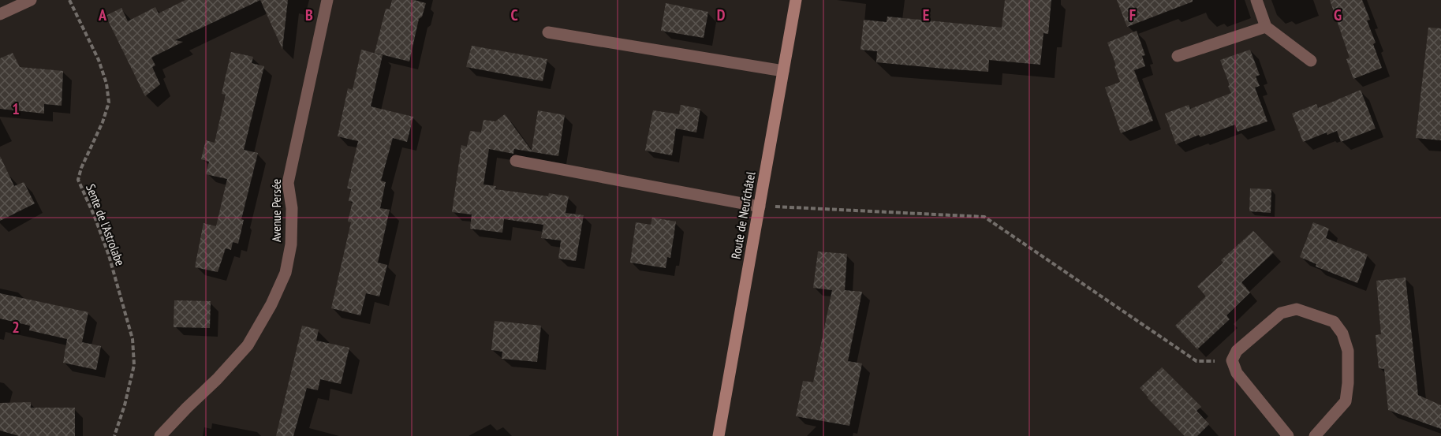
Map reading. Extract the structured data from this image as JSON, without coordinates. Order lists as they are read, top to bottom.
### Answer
{
  "streets": {
    "main road": ["Route de Neufchâtel"],
    "street": ["Avenue Persée"],
    "path": ["Sente de l'Astrolabe"]
  },
  "grid": {
    "columns": [
      "A",
      "B",
      "C",
      "D",
      "E",
      "F",
      "G"
    ],
    "rows": ["1", "2"]
  }
}
